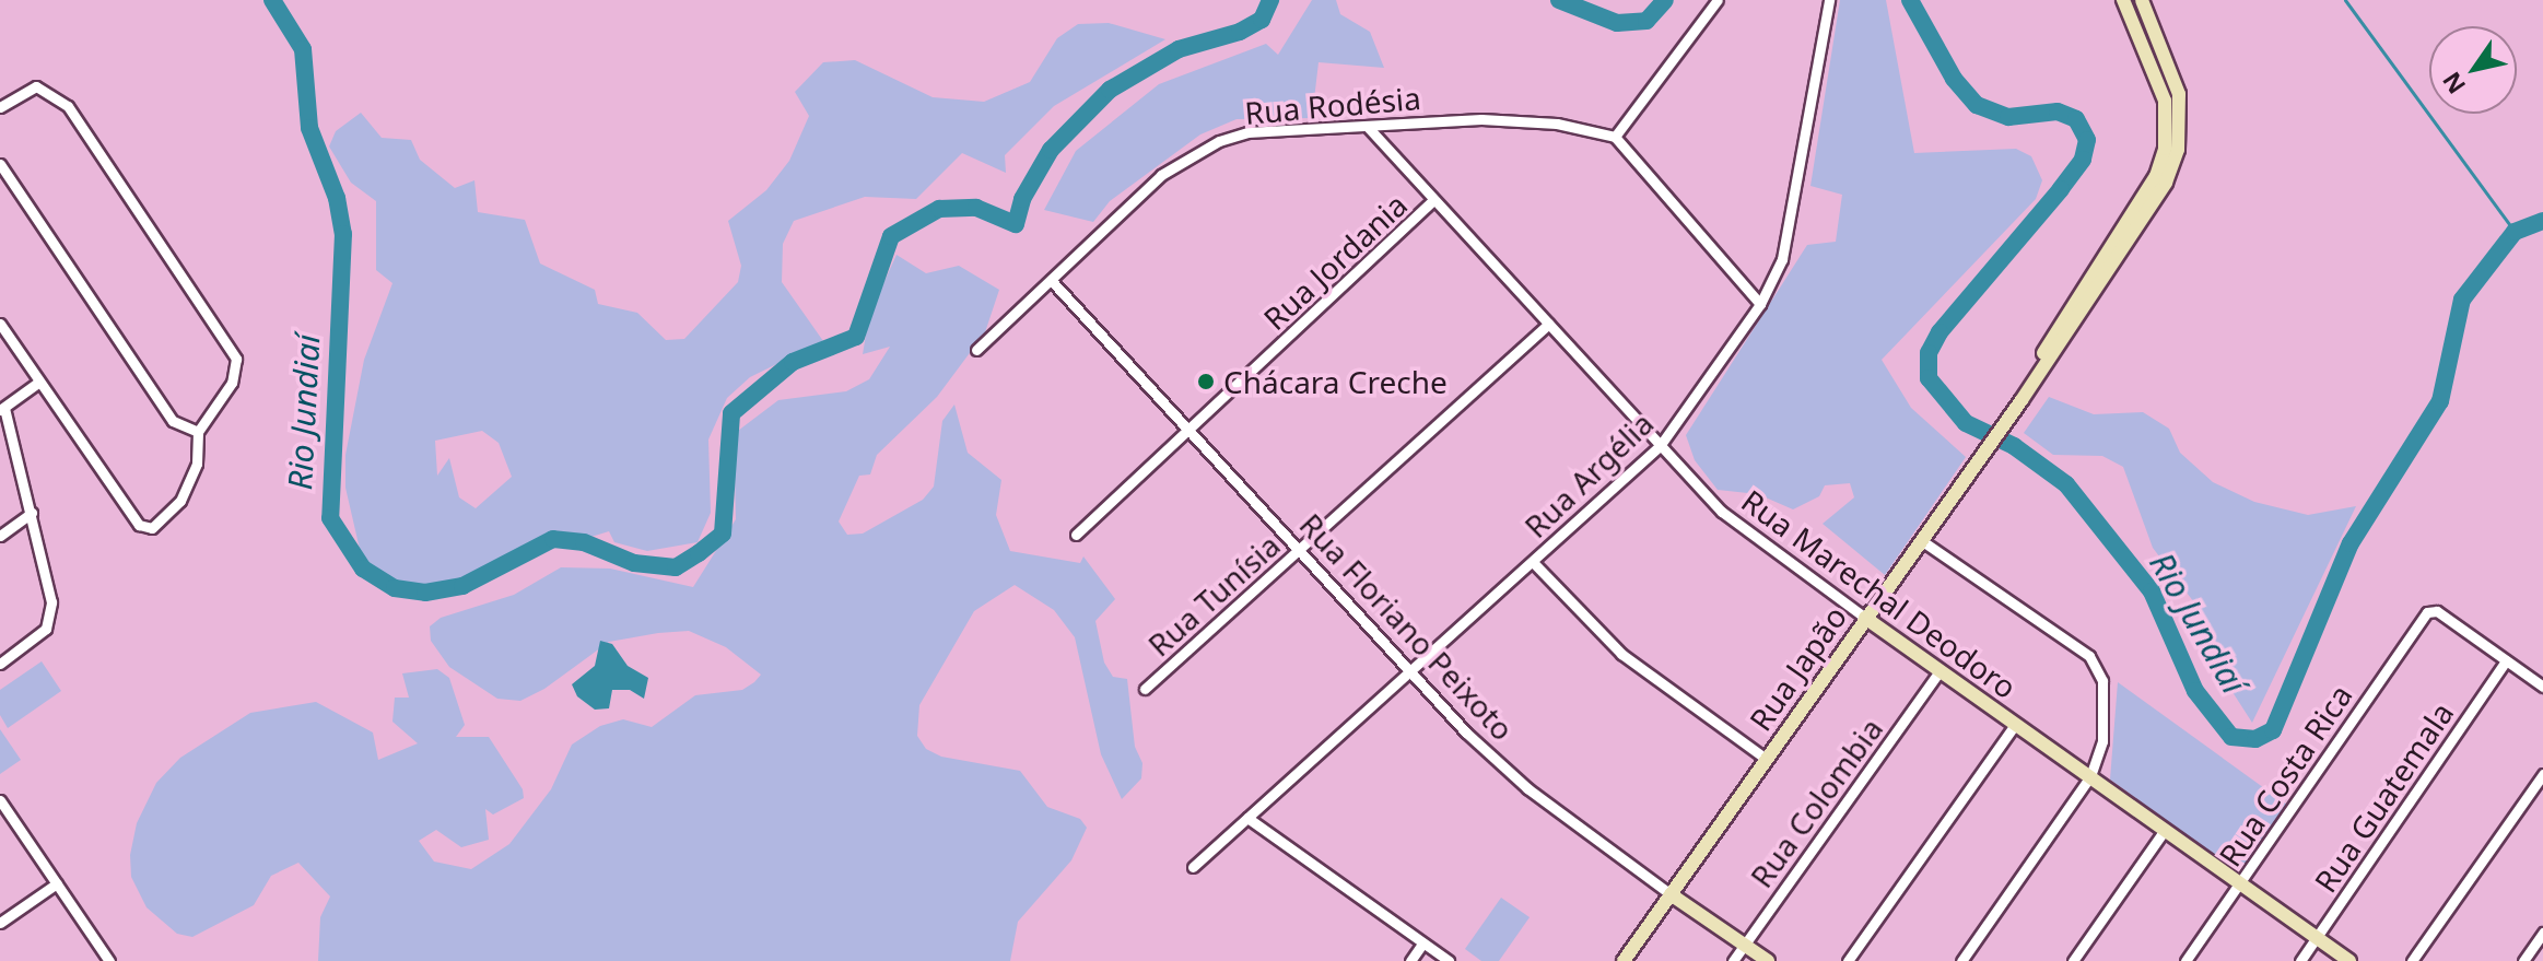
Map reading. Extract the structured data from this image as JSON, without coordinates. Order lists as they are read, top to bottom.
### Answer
{
  "streets": {
    "street": [
      "Rua Rodésia",
      "Rua Jordania",
      "Rua Argélia",
      "Rua Marechal Deodoro",
      "Rua Tunísia",
      "Rua Floriano Peixoto",
      "Rua Japão",
      "Rua Costa Rica",
      "Rua Guatemala",
      "Rua Colombia"
    ]
  },
  "crossings": [
    ["Rua Rodésia", "Rua Marechal Deodoro"],
    ["Rua Rodésia", "Rua Floriano Peixoto"],
    ["Rua Jordania", "Rua Marechal Deodoro"],
    ["Rua Jordania", "Rua Floriano Peixoto"],
    ["Rua Argélia", "Rua Marechal Deodoro"],
    ["Rua Argélia", "Rua Floriano Peixoto"],
    ["Rua Marechal Deodoro", "Rua Tunísia"],
    ["Rua Marechal Deodoro", "Rua Japão"],
    ["Rua Marechal Deodoro", "Rua Costa Rica"],
    ["Rua Marechal Deodoro", "Rua Guatemala"],
    ["Rua Marechal Deodoro", "Rua Colombia"],
    ["Rua Tunísia", "Rua Floriano Peixoto"],
    ["Rua Floriano Peixoto", "Rua Japão"],
    ["Rua Floriano Peixoto", "Rua Colombia"],
    ["Rua Costa Rica", "Rua Guatemala"]
  ],
  "water": ["Rio Jundiaí"],
  "places": ["Chácara Creche"],
  "north": "bottom left"
}
